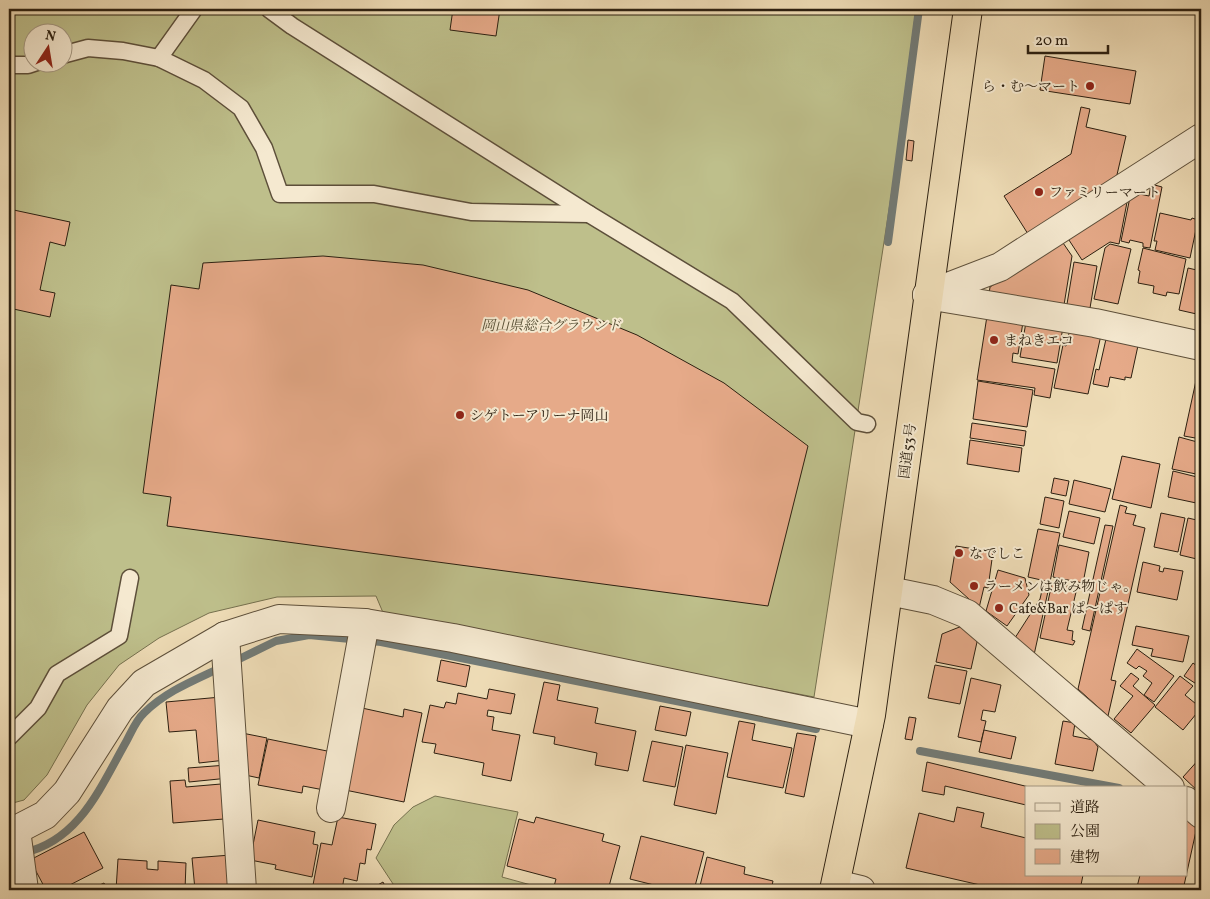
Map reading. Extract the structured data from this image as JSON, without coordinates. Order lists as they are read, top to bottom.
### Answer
{
  "streets": {
    "highway": ["国道53号"]
  },
  "parks": ["岡山県総合グラウンド"],
  "places": [
    "ら・む〜マート",
    "ファミリーマート",
    "まねきエコ",
    "シゲトーアリーナ岡山",
    "なでしこ",
    "ラーメンは飲み物じゃ｡",
    "Cafe&Bar ぱ〜ぱす"
  ],
  "legend": ["道路", "公園", "建物"],
  "scale_bar": "20 m",
  "north": "top"
}
